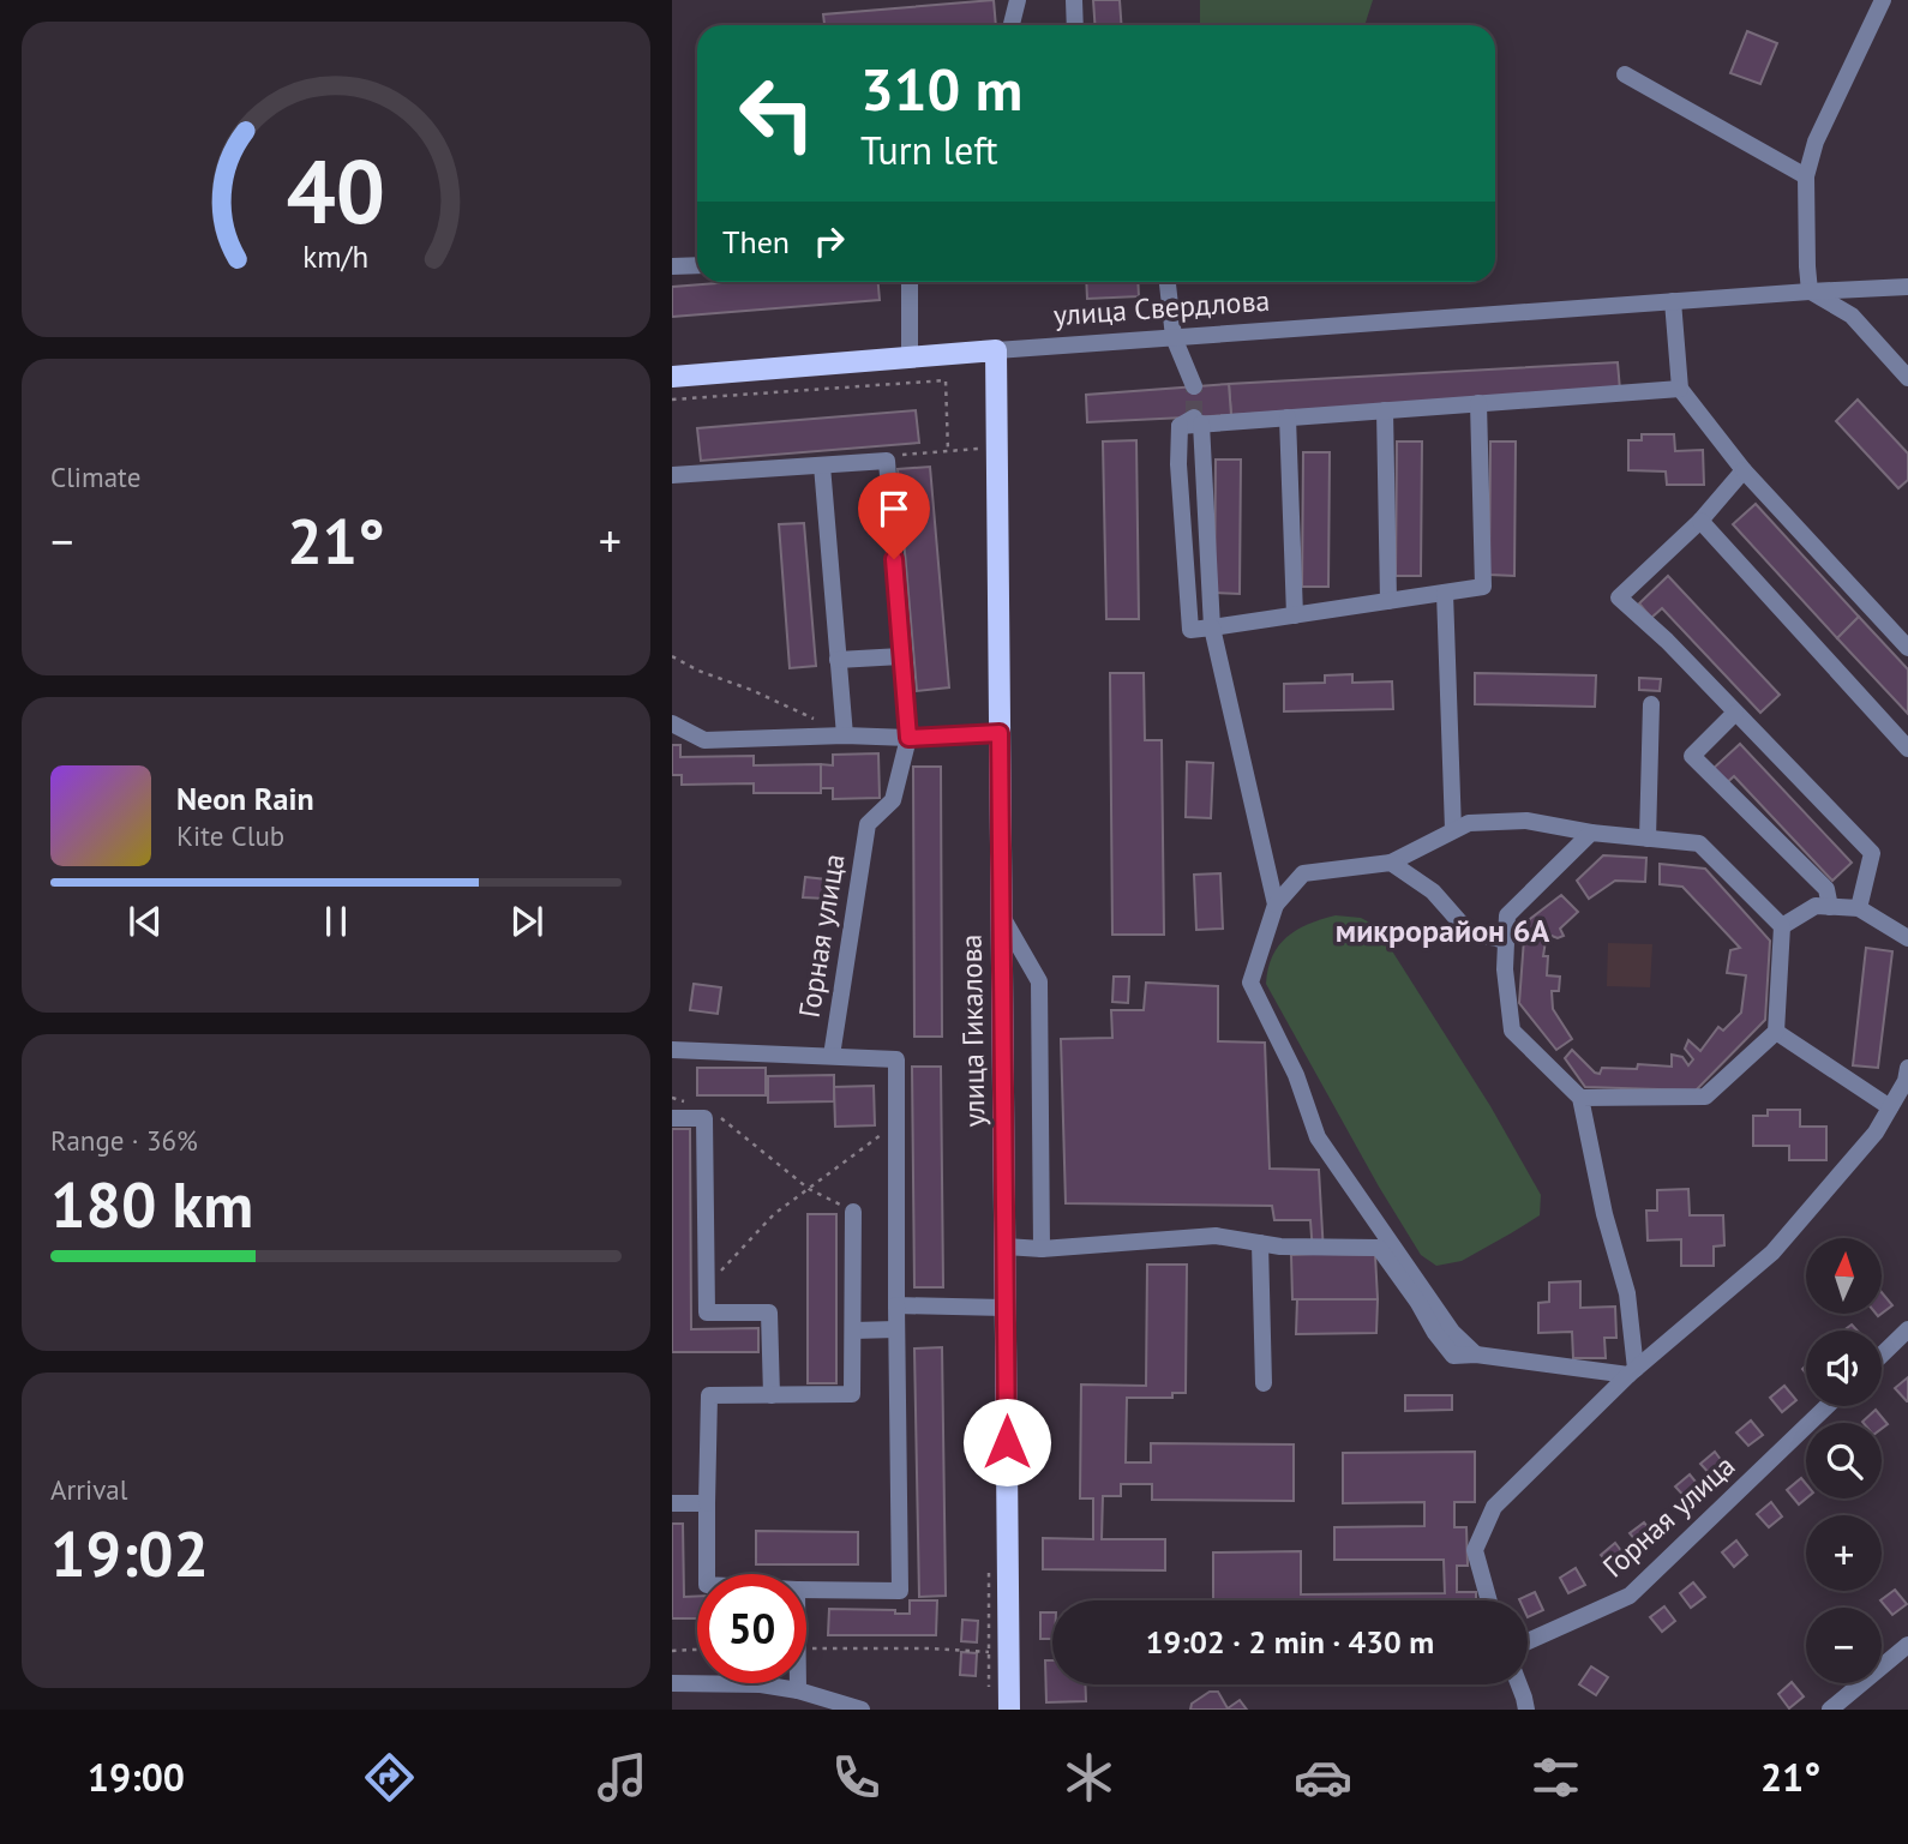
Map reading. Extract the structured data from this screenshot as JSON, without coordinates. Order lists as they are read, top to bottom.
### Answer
{
  "streets": {
    "main road": ["улица Свердлова", "улица Гикалова"],
    "street": ["Горная улица"]
  },
  "crossings": [
    ["улица Свердлова", "улица Гикалова"]
  ],
  "districts": ["микрорайон 6А"],
  "north": "top",
  "page": {
    "turn": ["310 m", "Turn left"],
    "then": "Then",
    "tile": [
      "Climate",
      ["Range · 36%", "180 km"],
      ["Arrival", "19:02"]
    ],
    "heat": ["−", "21°", "+"],
    "song": ["Neon Rain", "Kite Club"],
    "map_buttons": ["+", "−"],
    "limit": "50",
    "trip": "19:02 · 2 min · 430 m",
    "tabs": ["19:00", "21°"],
    "gauge": ["40", "km/h"]
  }
}
